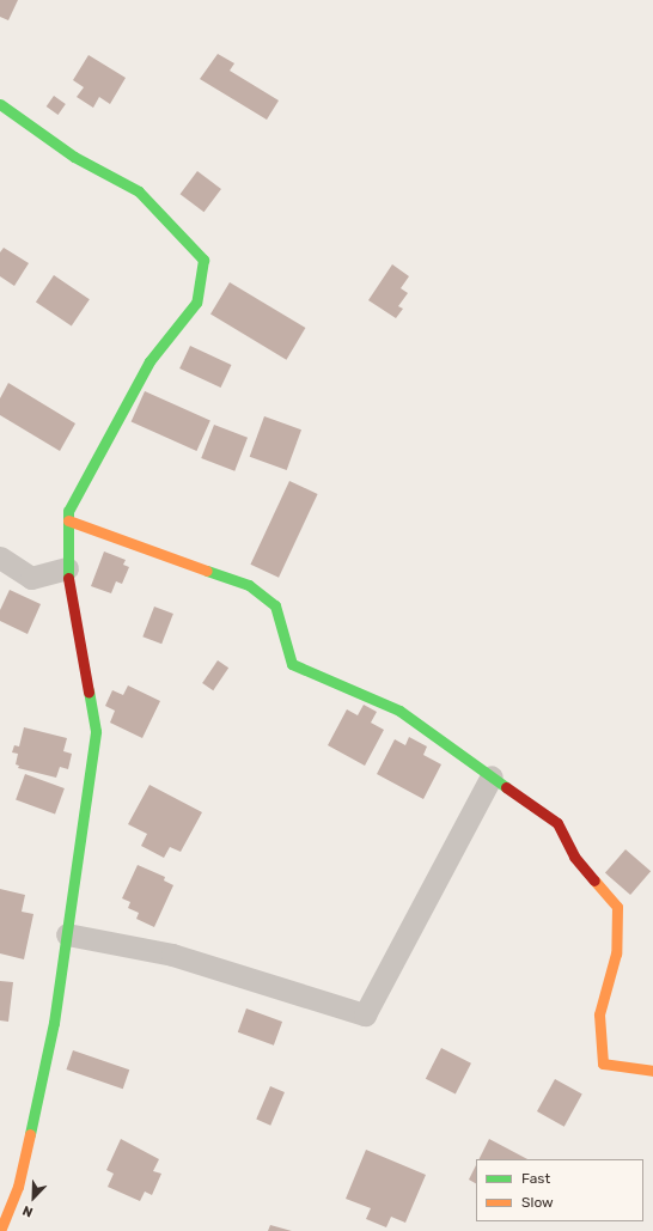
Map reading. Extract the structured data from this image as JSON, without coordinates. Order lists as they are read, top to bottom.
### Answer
{
  "legend": ["Fast", "Slow"],
  "north": "bottom left"
}
